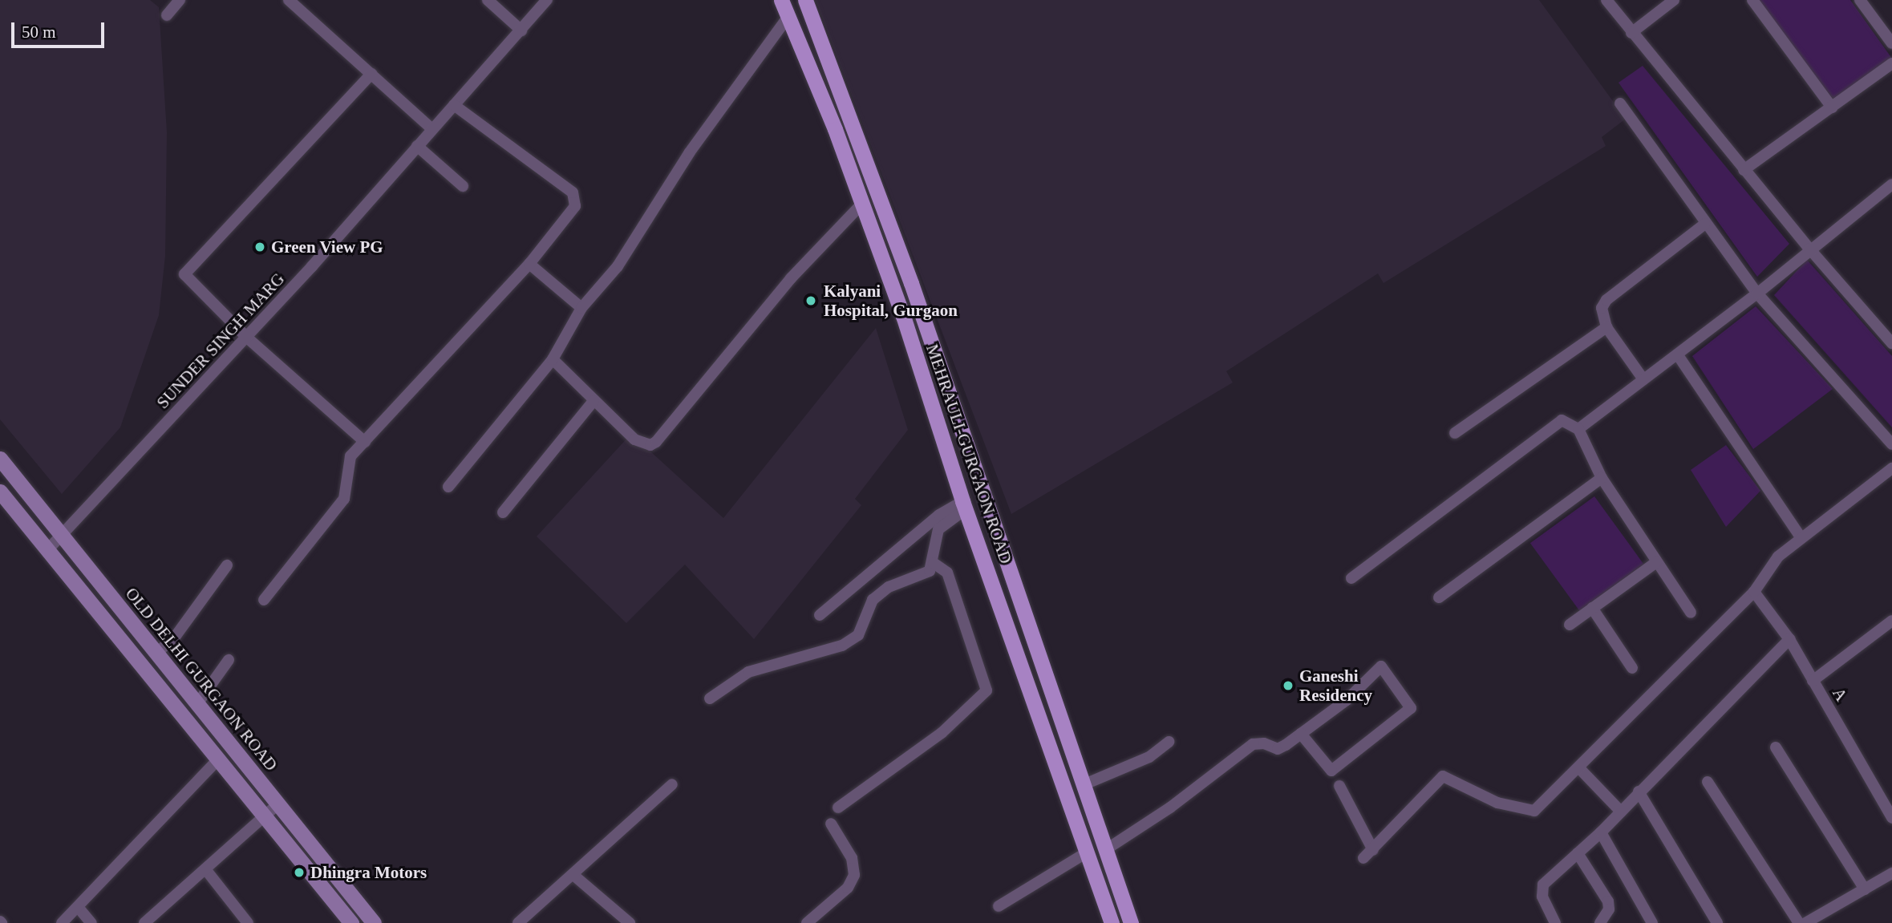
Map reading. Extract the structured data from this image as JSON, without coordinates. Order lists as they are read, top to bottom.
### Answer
{
  "streets": {
    "main road": ["MEHRAULI-GURGAON ROAD", "OLD DELHI GURGAON ROAD"],
    "street": ["SUNDER SINGH MARG", "A"]
  },
  "crossings": [
    ["SUNDER SINGH MARG", "OLD DELHI GURGAON ROAD"]
  ],
  "places": [
    "Green View PG",
    "Kalyani Hospital, Gurgaon",
    "Ganeshi Residency",
    "Dhingra Motors"
  ],
  "scale_bar": "50 m"
}
